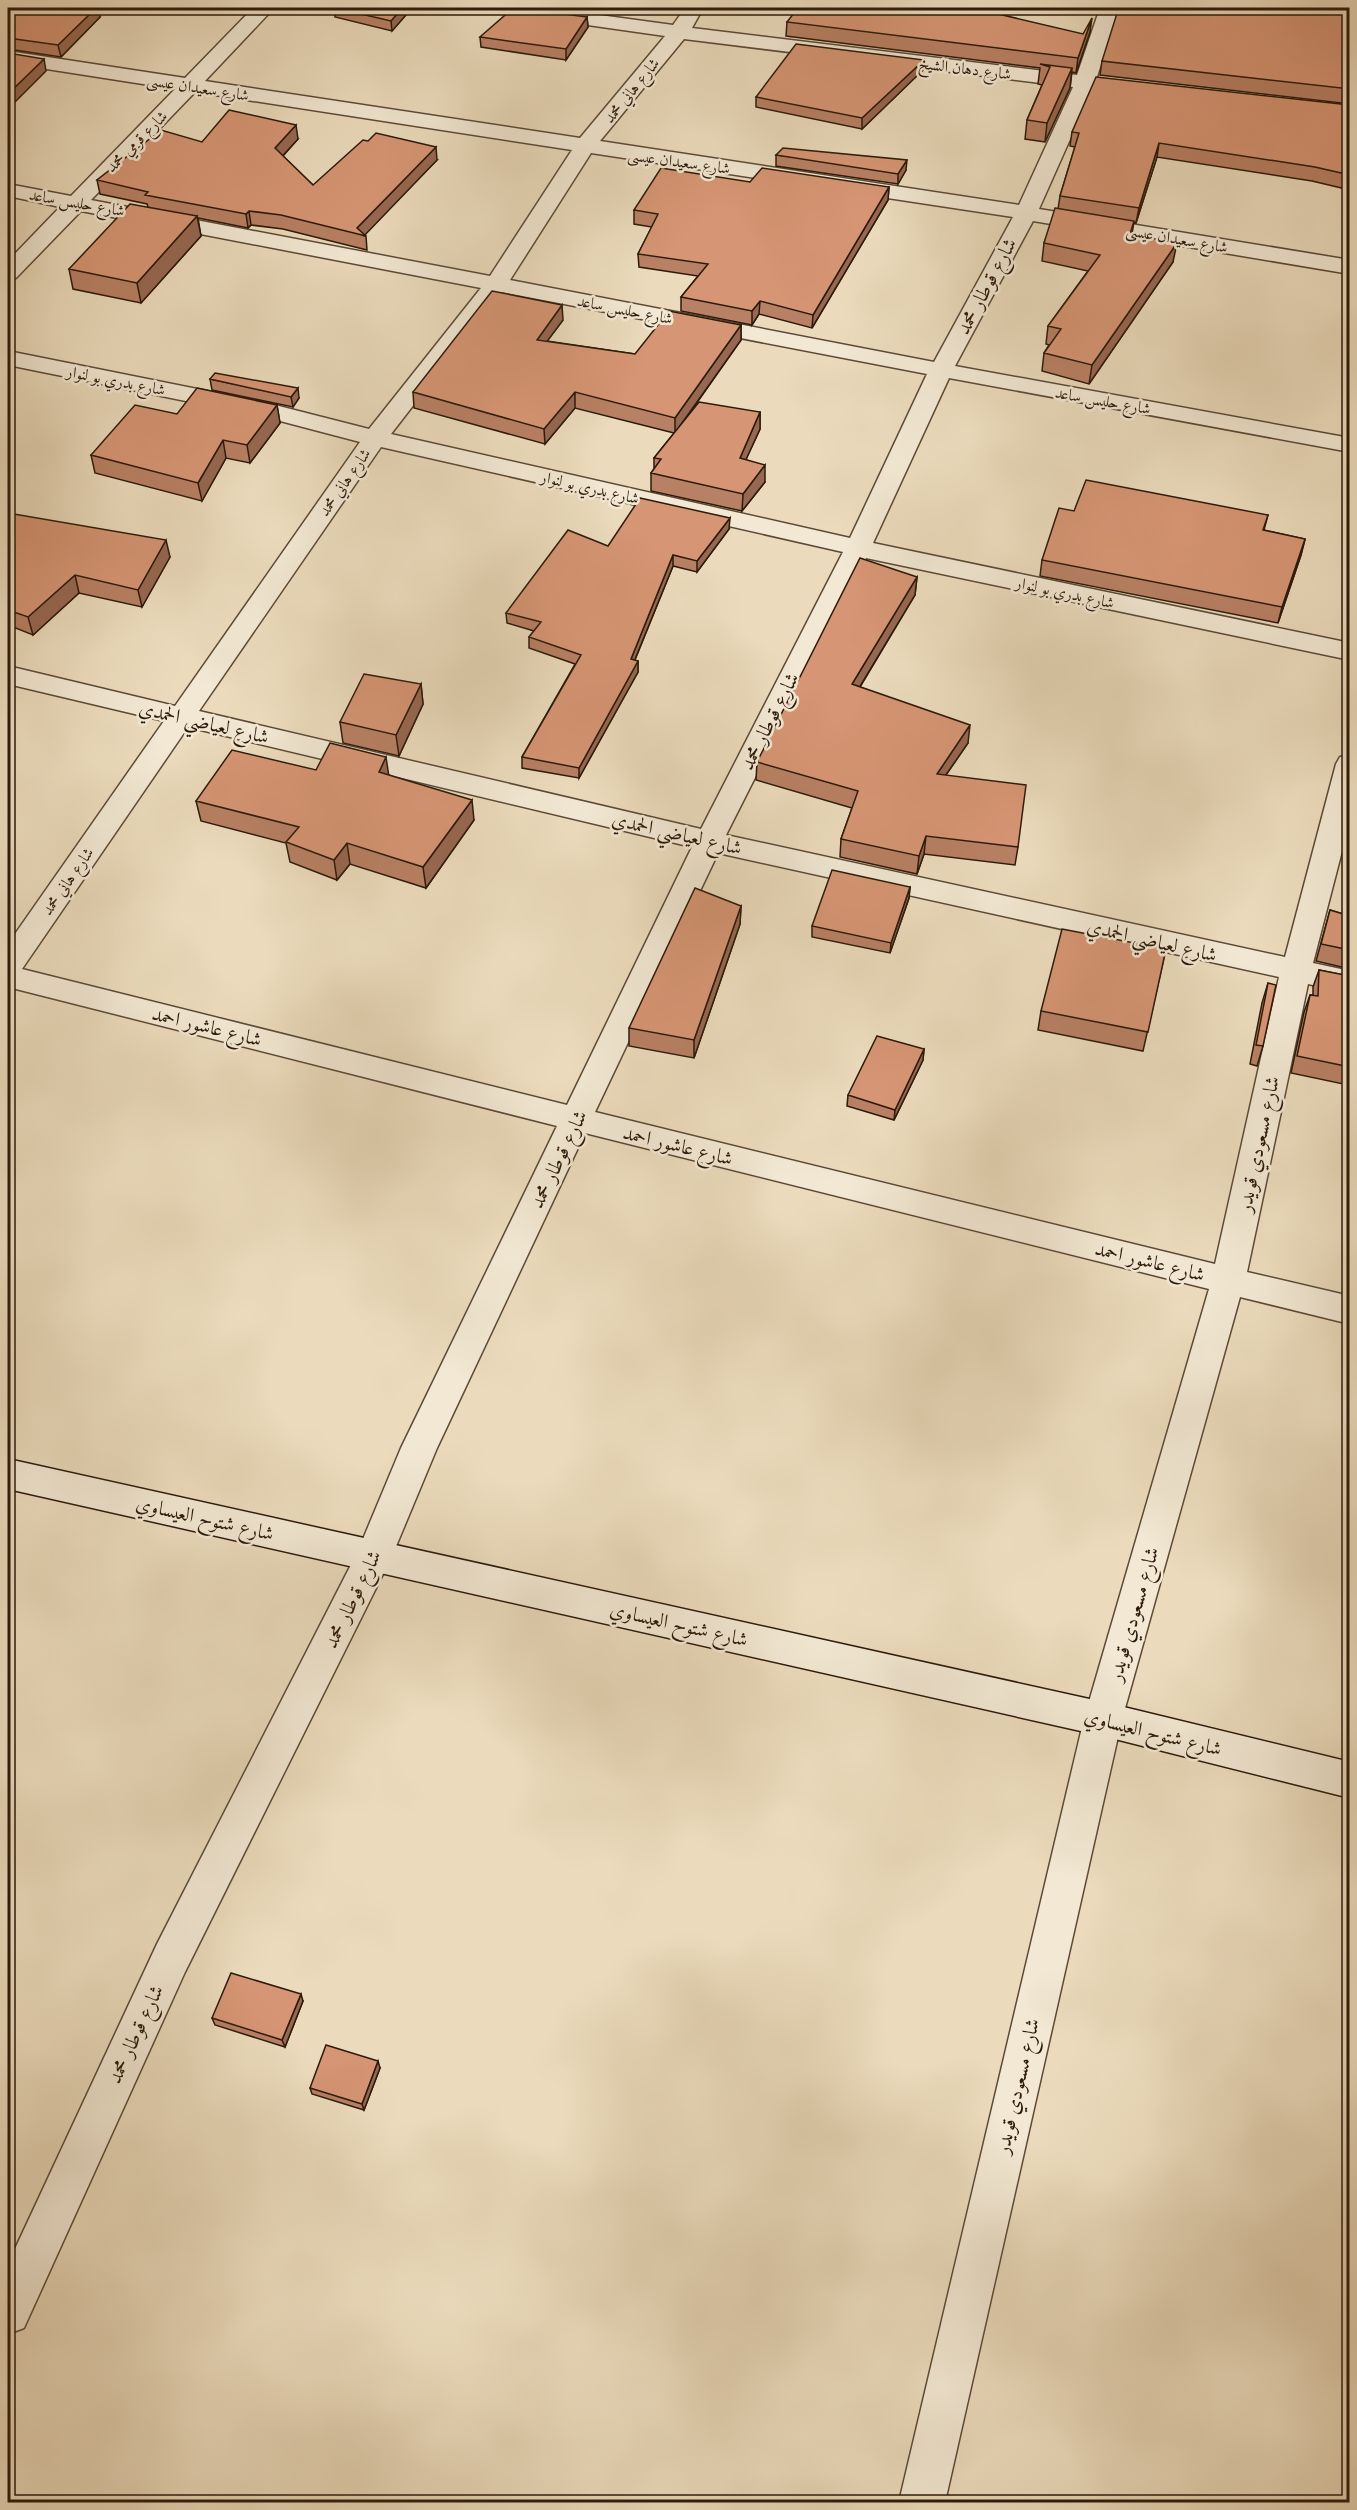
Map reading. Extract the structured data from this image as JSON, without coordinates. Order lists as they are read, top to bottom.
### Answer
{
  "streets": {
    "street": [
      "شارع دهان الشيخ",
      "شارع سعيدان عيسى",
      "شارع هاني محمد",
      "شارع قرمي محمد",
      "شارع حليس ساعد",
      "شارع قوطار محمد",
      "شارع بدري بو لنوار",
      "شارع لعياضي الحمدي",
      "شارع عاشور احمد",
      "شارع مسعودي قويدر",
      "شارع شتوح العيساوي"
    ]
  },
  "crossings": [
    ["شارع دهان الشيخ", "شارع هاني محمد"],
    ["شارع دهان الشيخ", "شارع قوطار محمد"],
    ["شارع سعيدان عيسى", "شارع هاني محمد"],
    ["شارع سعيدان عيسى", "شارع قرمي محمد"],
    ["شارع سعيدان عيسى", "شارع قوطار محمد"],
    ["شارع هاني محمد", "شارع حليس ساعد"],
    ["شارع هاني محمد", "شارع بدري بو لنوار"],
    ["شارع هاني محمد", "شارع لعياضي الحمدي"],
    ["شارع قرمي محمد", "شارع حليس ساعد"],
    ["شارع حليس ساعد", "شارع قوطار محمد"],
    ["شارع قوطار محمد", "شارع بدري بو لنوار"],
    ["شارع قوطار محمد", "شارع لعياضي الحمدي"],
    ["شارع قوطار محمد", "شارع عاشور احمد"],
    ["شارع قوطار محمد", "شارع شتوح العيساوي"],
    ["شارع لعياضي الحمدي", "شارع مسعودي قويدر"],
    ["شارع عاشور احمد", "شارع مسعودي قويدر"],
    ["شارع مسعودي قويدر", "شارع شتوح العيساوي"]
  ]
}
